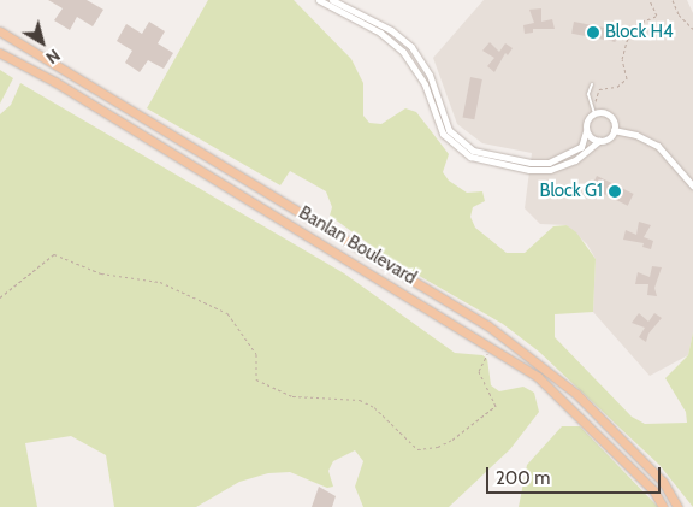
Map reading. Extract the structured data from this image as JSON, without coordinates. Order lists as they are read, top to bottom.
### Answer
{
  "streets": {
    "main road": ["Banlan Boulevard"]
  },
  "places": ["Block H4", "Block G1"],
  "scale_bar": "200 m",
  "north": "bottom right"
}
